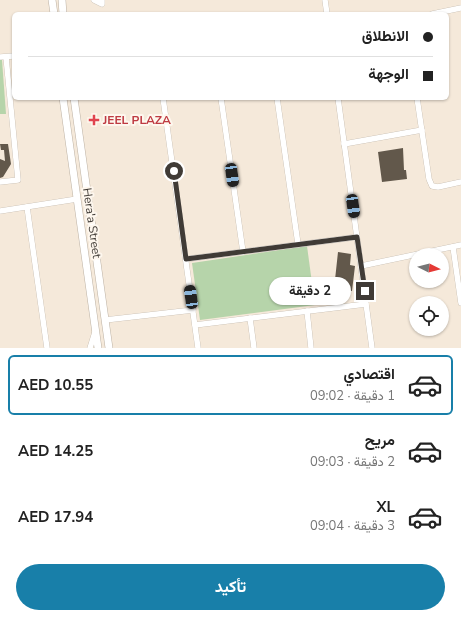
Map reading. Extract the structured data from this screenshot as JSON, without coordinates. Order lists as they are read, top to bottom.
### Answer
{
  "streets": {
    "main road": ["Hera'a Street"]
  },
  "places": {
    "health": ["JEEL PLAZA"]
  },
  "north": "right",
  "page": {
    "banner": ["الانطلاق", "الوجهة"],
    "bubble": "2 دقيقة",
    "list": [
      {
        "name": "اقتصادي",
        "note": "1 دقيقة · 09:02",
        "value": "AED 10.55"
      },
      {
        "name": "مريح",
        "note": "2 دقيقة · 09:03",
        "value": "AED 14.25"
      },
      {
        "name": "XL",
        "note": "3 دقيقة · 09:04",
        "value": "AED 17.94"
      }
    ],
    "buttons": "تأكيد"
  }
}
